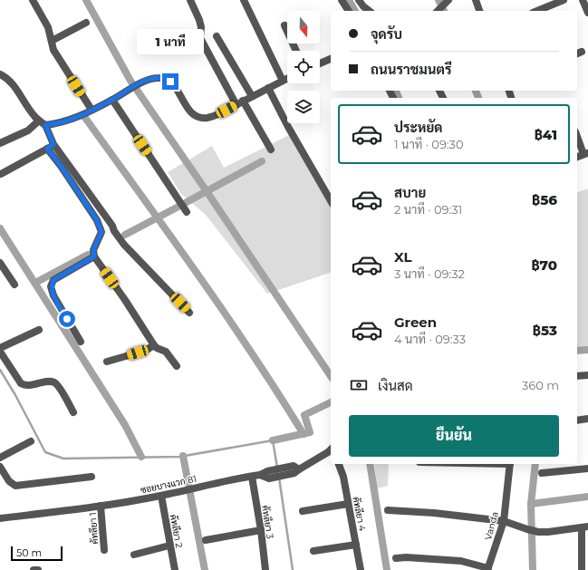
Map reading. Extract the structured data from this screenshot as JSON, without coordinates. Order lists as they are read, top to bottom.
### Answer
{
  "streets": {
    "street": [
      "ซอยบางแวก 81",
      "คัทลียา 4",
      "คัทลียา 3",
      "Vanda",
      "คัทลียา 1",
      "คัทลียา 2"
    ]
  },
  "crossings": [
    ["ซอยบางแวก 81", "คัทลียา 3"],
    ["ซอยบางแวก 81", "คัทลียา 1"],
    ["ซอยบางแวก 81", "คัทลียา 2"]
  ],
  "scale_bar": "50 m",
  "north": "bottom",
  "page": {
    "banner": ["จุดรับ", "ถนนราชมนตรี"],
    "bubble": "1 นาที",
    "list": [
      {
        "name": "ประหยัด",
        "note": "1 นาที · 09:30",
        "value": "฿41"
      },
      {
        "name": "สบาย",
        "note": "2 นาที · 09:31",
        "value": "฿56"
      },
      {
        "name": "XL",
        "note": "3 นาที · 09:32",
        "value": "฿70"
      },
      {
        "name": "Green",
        "note": "4 นาที · 09:33",
        "value": "฿53"
      }
    ],
    "pay": ["เงินสด", "360 m"],
    "buttons": "ยืนยัน",
    "scale": "50 m"
  }
}
